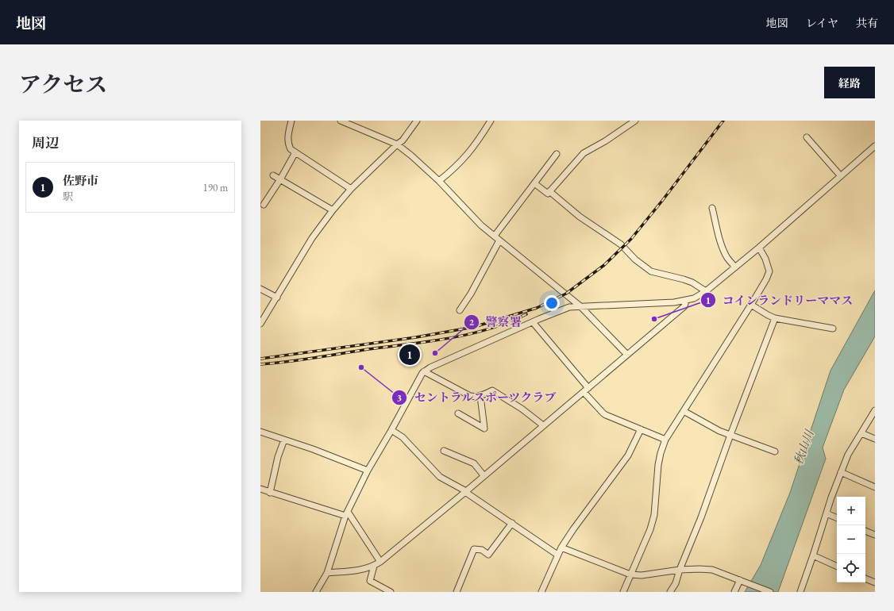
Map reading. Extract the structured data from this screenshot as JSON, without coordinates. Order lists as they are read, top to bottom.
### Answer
{
  "water": ["秋山川"],
  "places": ["コインランドリーママス", "警察署", "セントラルスポーツクラブ"],
  "page": {
    "header": "地図",
    "nav": ["地図", "レイヤ", "共有"],
    "title": "アクセス",
    "buttons": "経路",
    "heading": "周辺",
    "list": [
      {
        "mark": "1",
        "name": "佐野市",
        "note": "駅",
        "value": "190 m"
      }
    ],
    "pins": "1",
    "map_buttons": ["+", "−"]
  }
}
